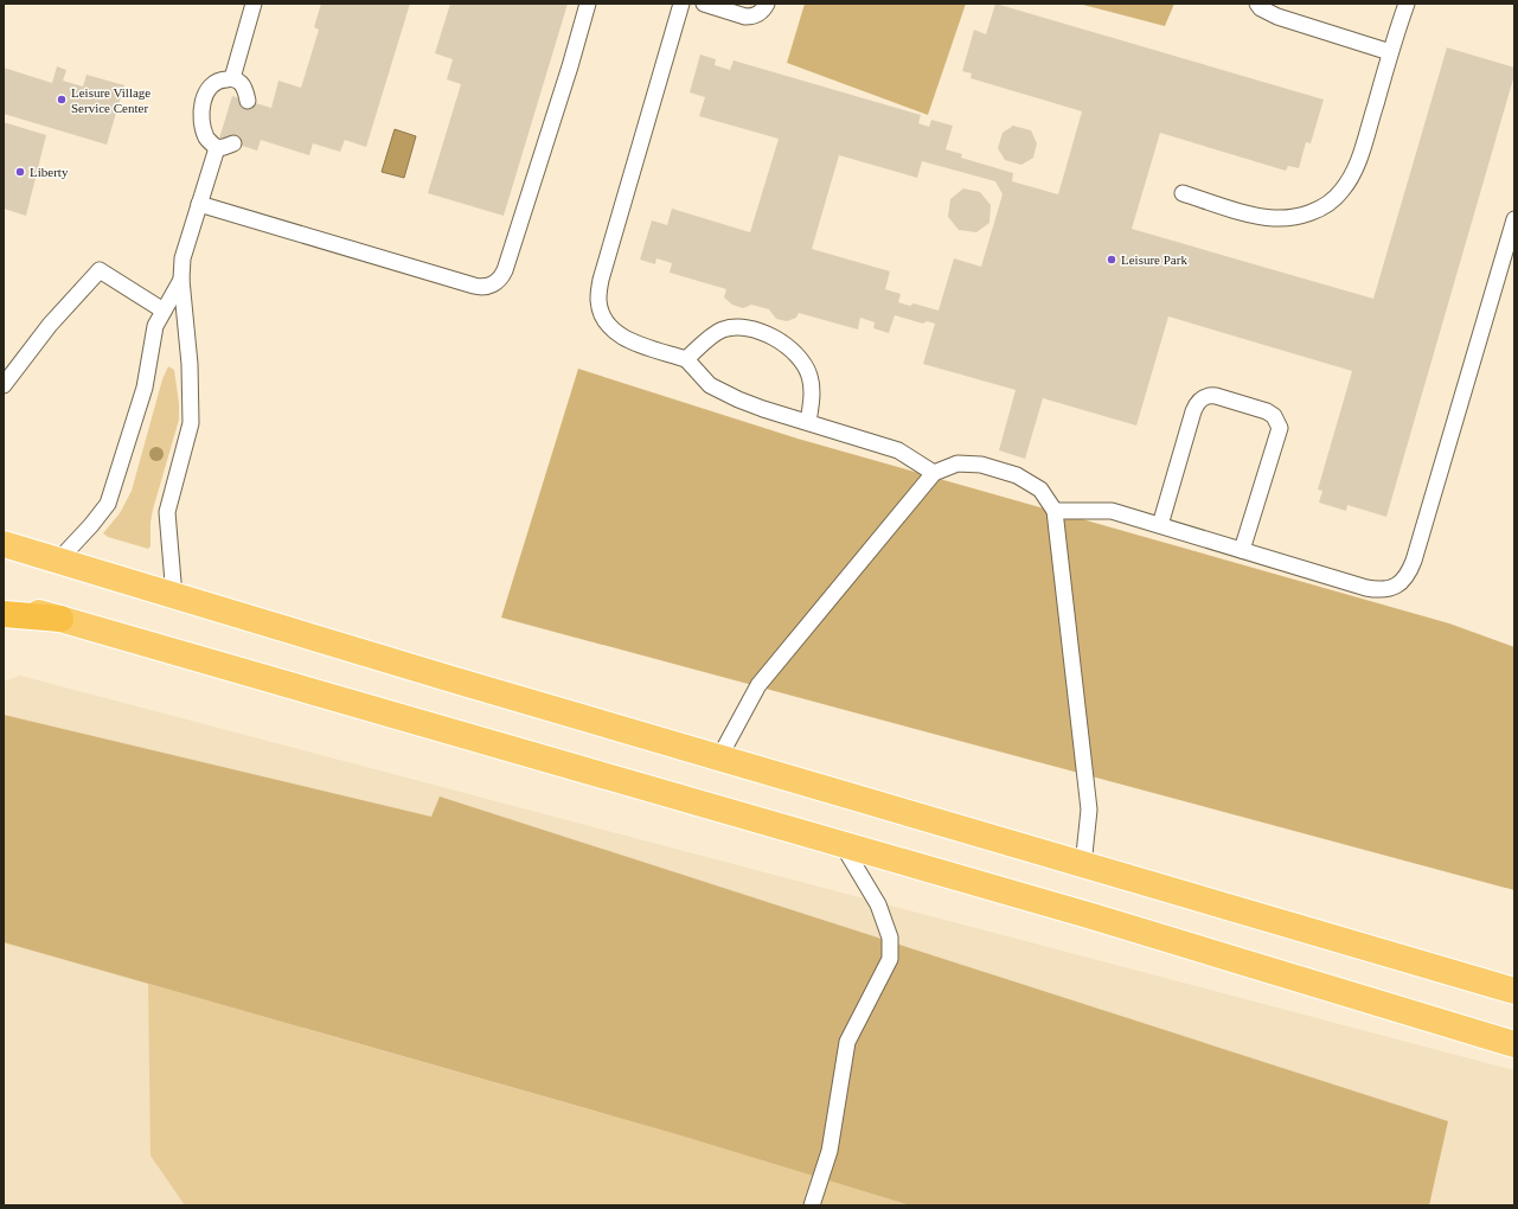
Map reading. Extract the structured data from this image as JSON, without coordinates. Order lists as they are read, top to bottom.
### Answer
{
  "places": ["Leisure Village Service Center", "Liberty", "Leisure Park"]
}
